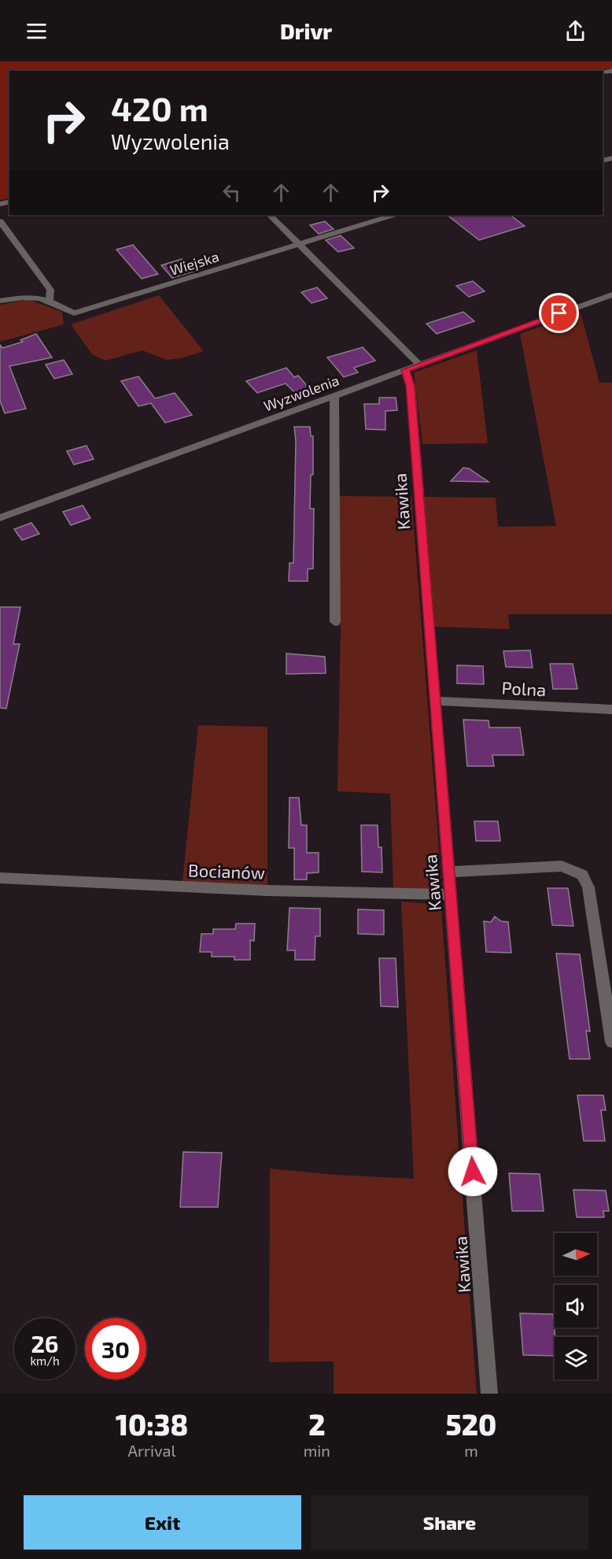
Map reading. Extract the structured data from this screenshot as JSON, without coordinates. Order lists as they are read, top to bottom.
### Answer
{
  "streets": {
    "street": [
      "Wiejska",
      "Wyzwolenia",
      "Kawika",
      "Polna",
      "Bocianów"
    ]
  },
  "crossings": [
    ["Wyzwolenia", "Kawika"],
    ["Kawika", "Polna"],
    ["Kawika", "Bocianów"]
  ],
  "north": "right",
  "page": {
    "header": "Drivr",
    "turn": ["420 m", "Wyzwolenia"],
    "speed": "26 km/h",
    "limit": "30",
    "eta": [
      "10:38",
      "Arrival",
      "2",
      "min",
      "520",
      "m"
    ],
    "buttons": ["Exit", "Share"]
  }
}
